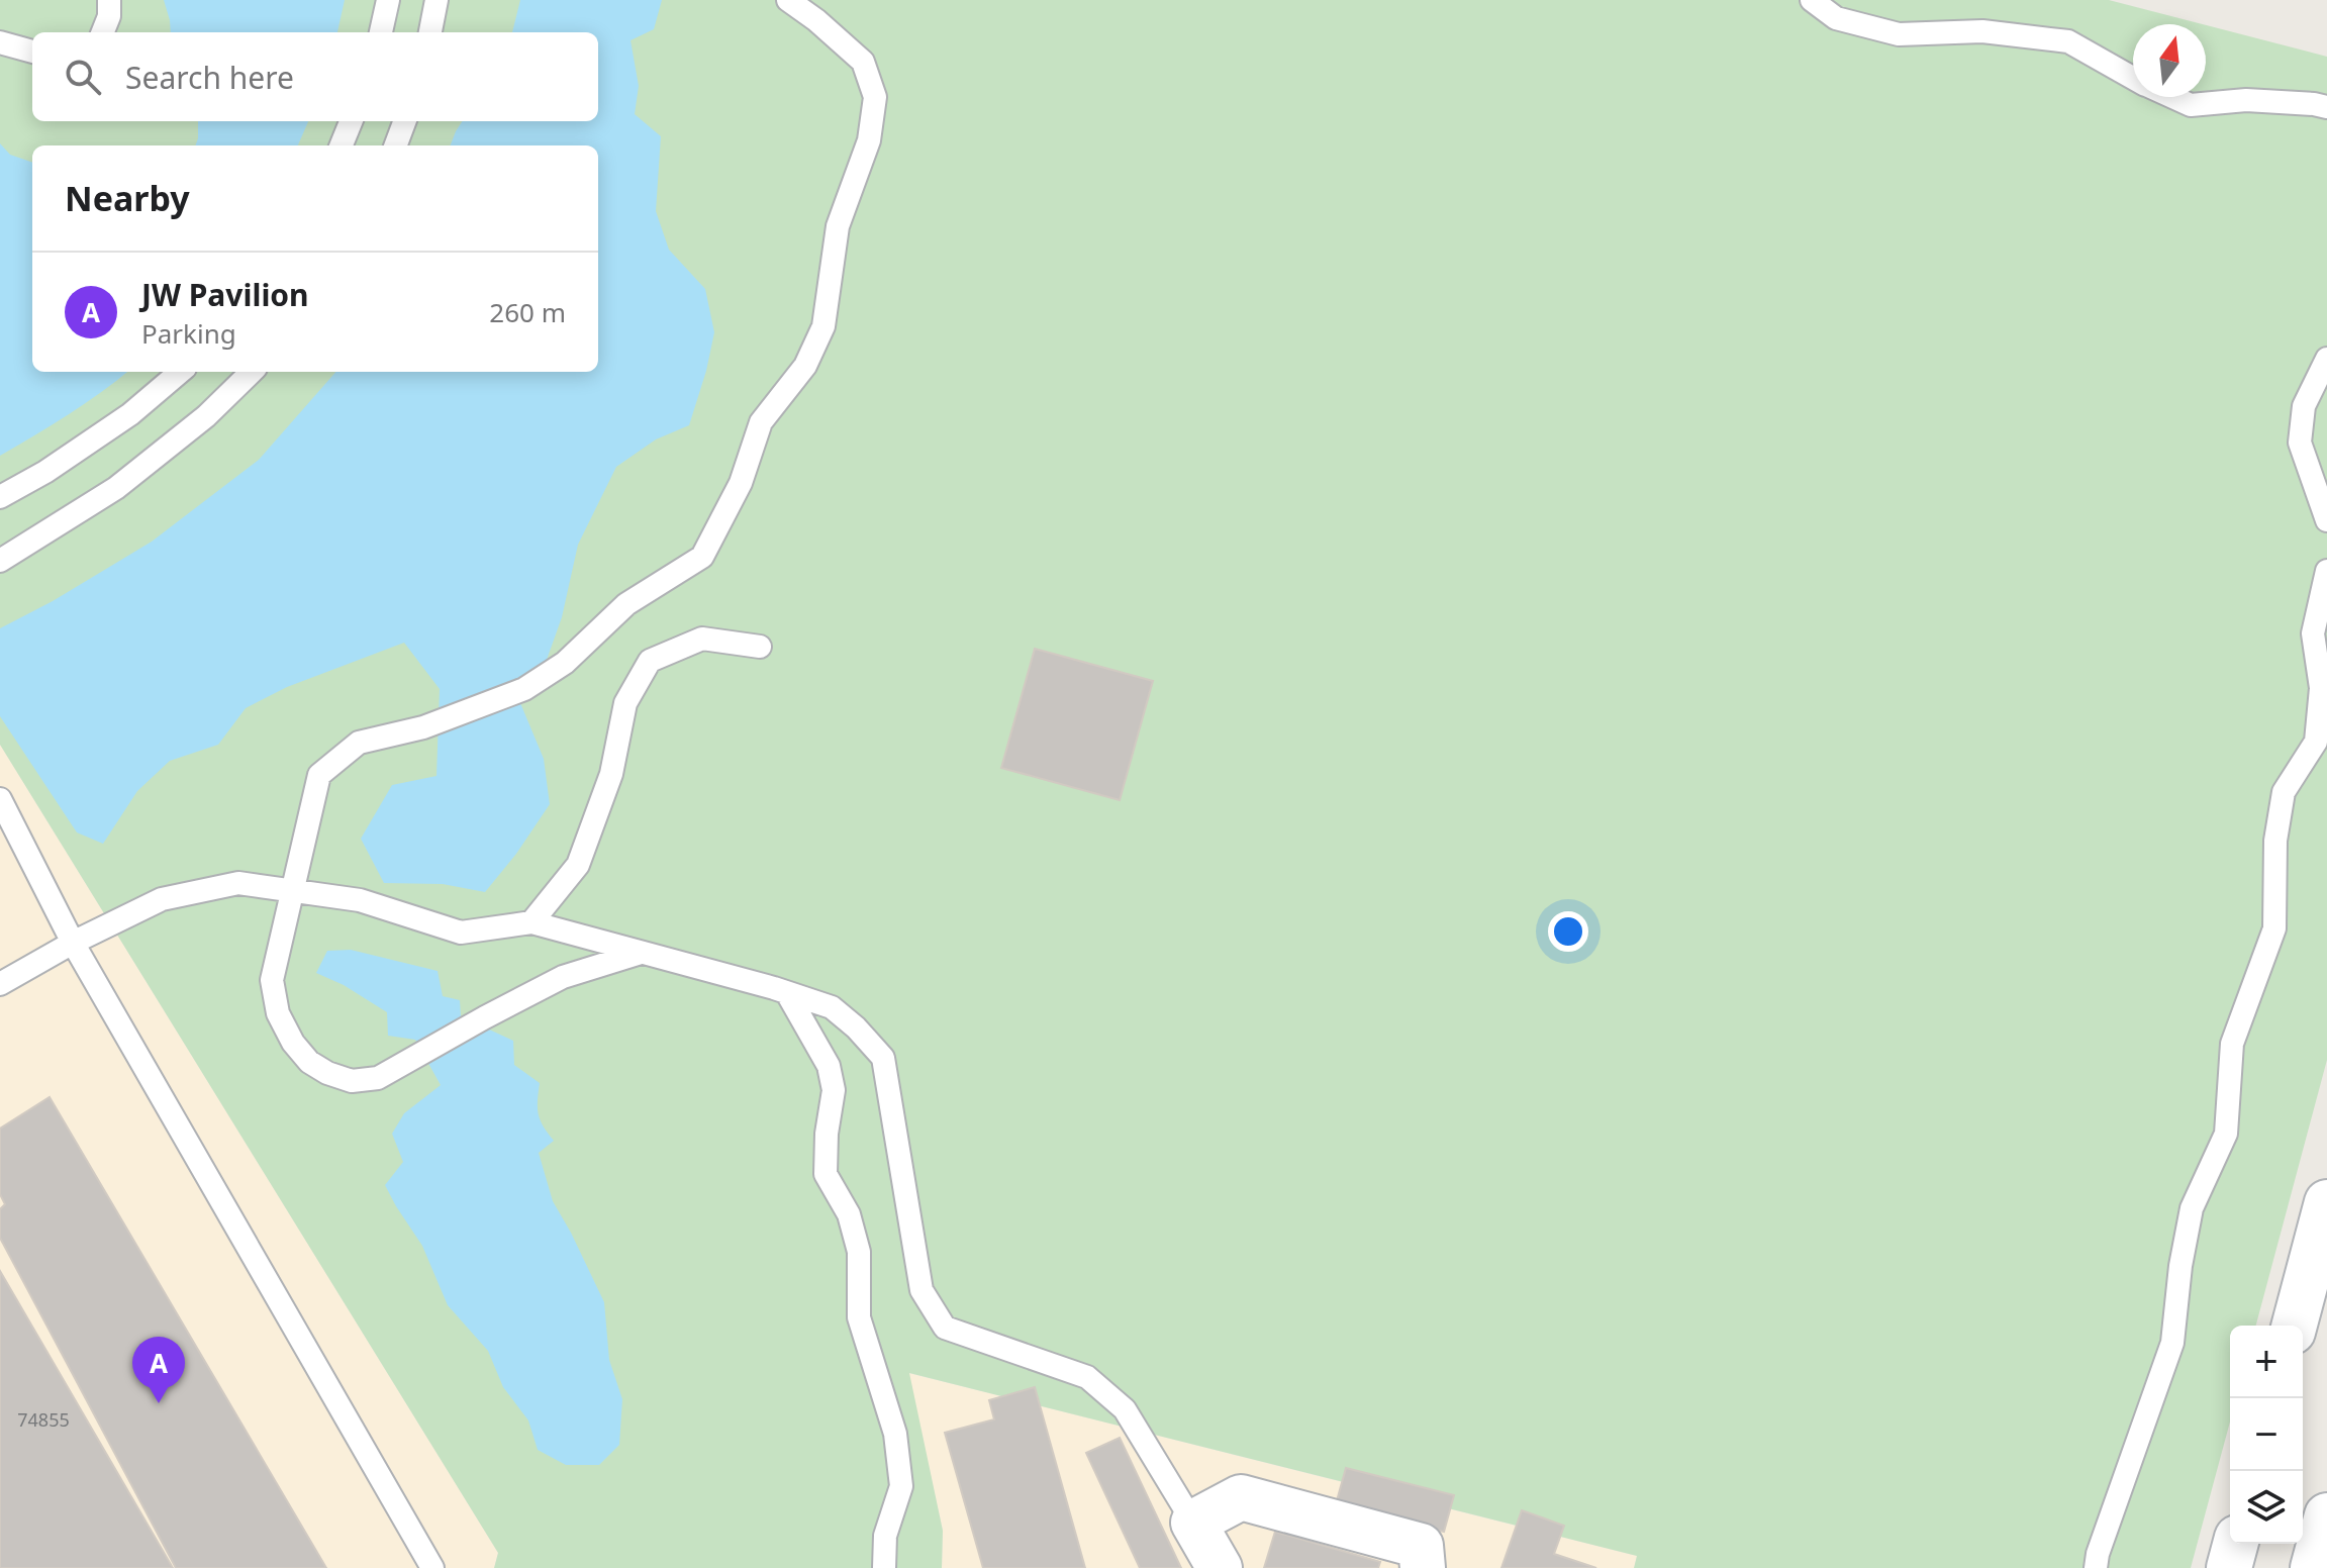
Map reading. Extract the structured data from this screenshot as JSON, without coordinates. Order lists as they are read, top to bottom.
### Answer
{
  "house_numbers": ["74855"],
  "north": "top",
  "page": {
    "search": "Search here",
    "heading": "Nearby",
    "list": [
      {
        "mark": "A",
        "name": "JW Pavilion",
        "note": "Parking",
        "value": "260 m"
      }
    ],
    "map_buttons": ["+", "−"],
    "pins": "A"
  }
}
